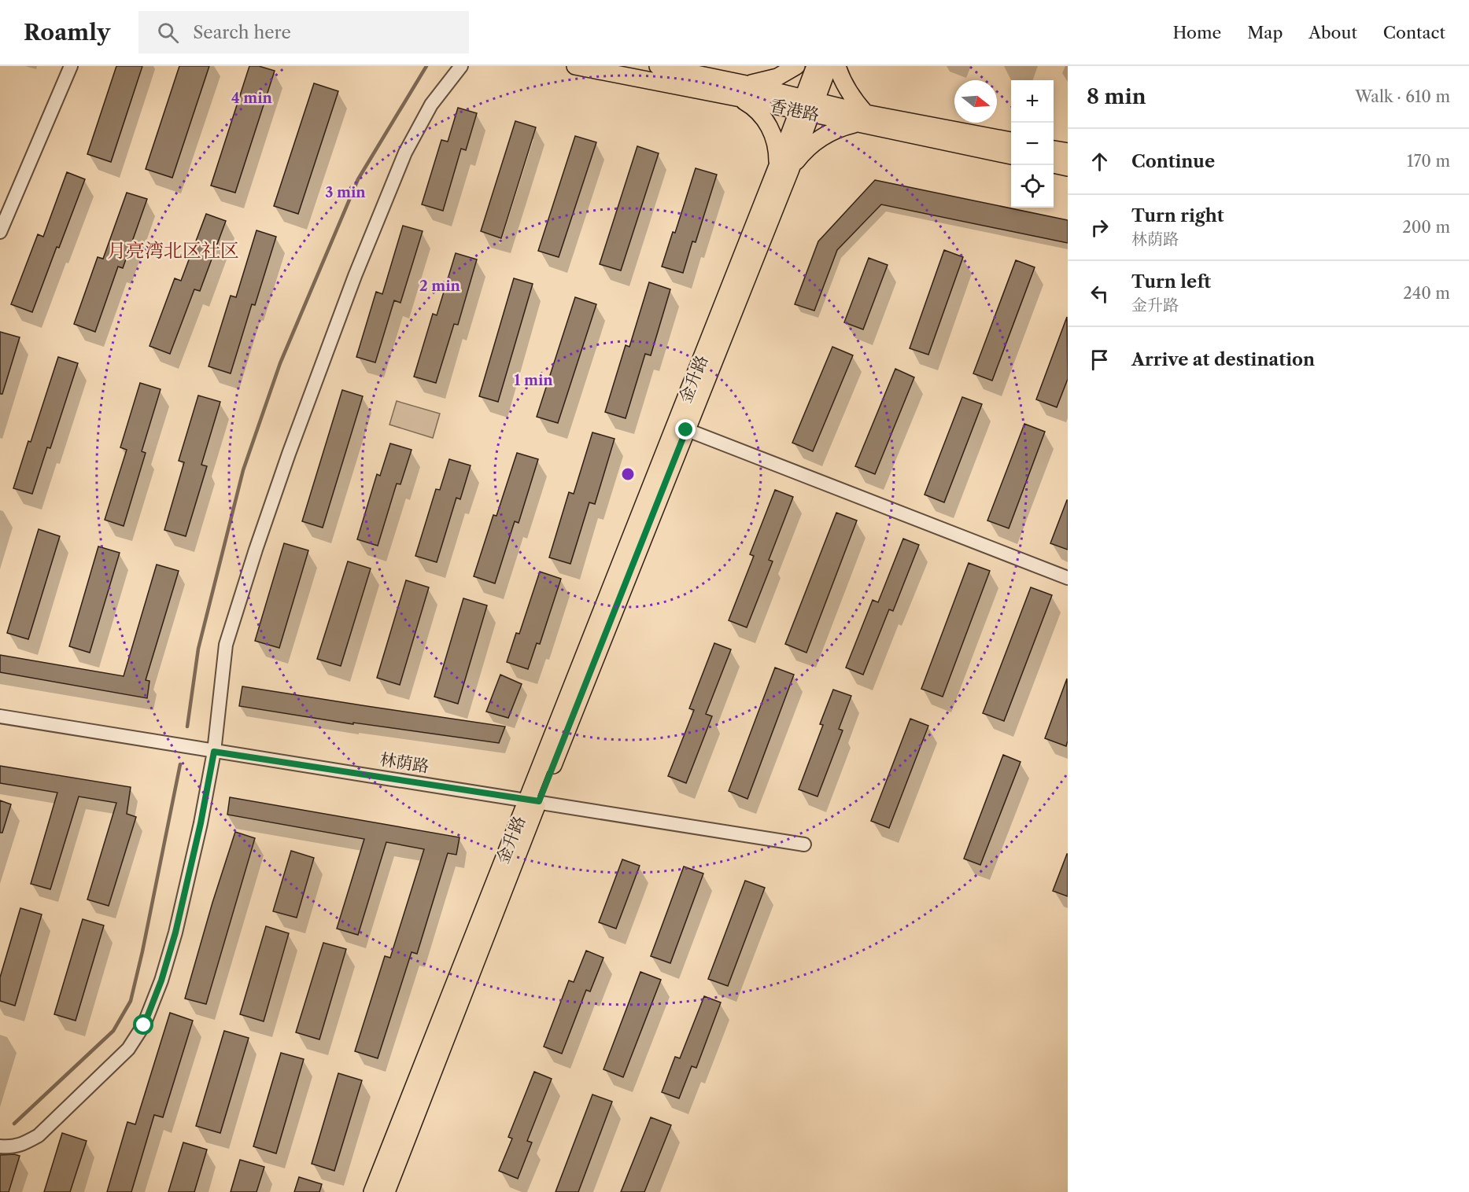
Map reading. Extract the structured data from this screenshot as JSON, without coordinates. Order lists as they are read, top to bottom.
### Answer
{
  "streets": {
    "main road": ["香港路", "金升路"],
    "street": ["林荫路"]
  },
  "crossings": [
    ["香港路", "金升路"],
    ["金升路", "林荫路"]
  ],
  "districts": ["月亮湾北区社区"],
  "north": "right",
  "page": {
    "header": "Roamly",
    "search": "Search here",
    "nav": [
      "Home",
      "Map",
      "About",
      "Contact"
    ],
    "heading": ["8 min", "Walk · 610 m"],
    "map_buttons": ["+", "−"],
    "list": [
      ["Continue", "170 m"],
      ["Turn right", "林荫路", "200 m"],
      ["Turn left", "金升路", "240 m"],
      "Arrive at destination"
    ]
  },
  "rings": [
    "4 min",
    "3 min",
    "2 min",
    "1 min"
  ]
}
